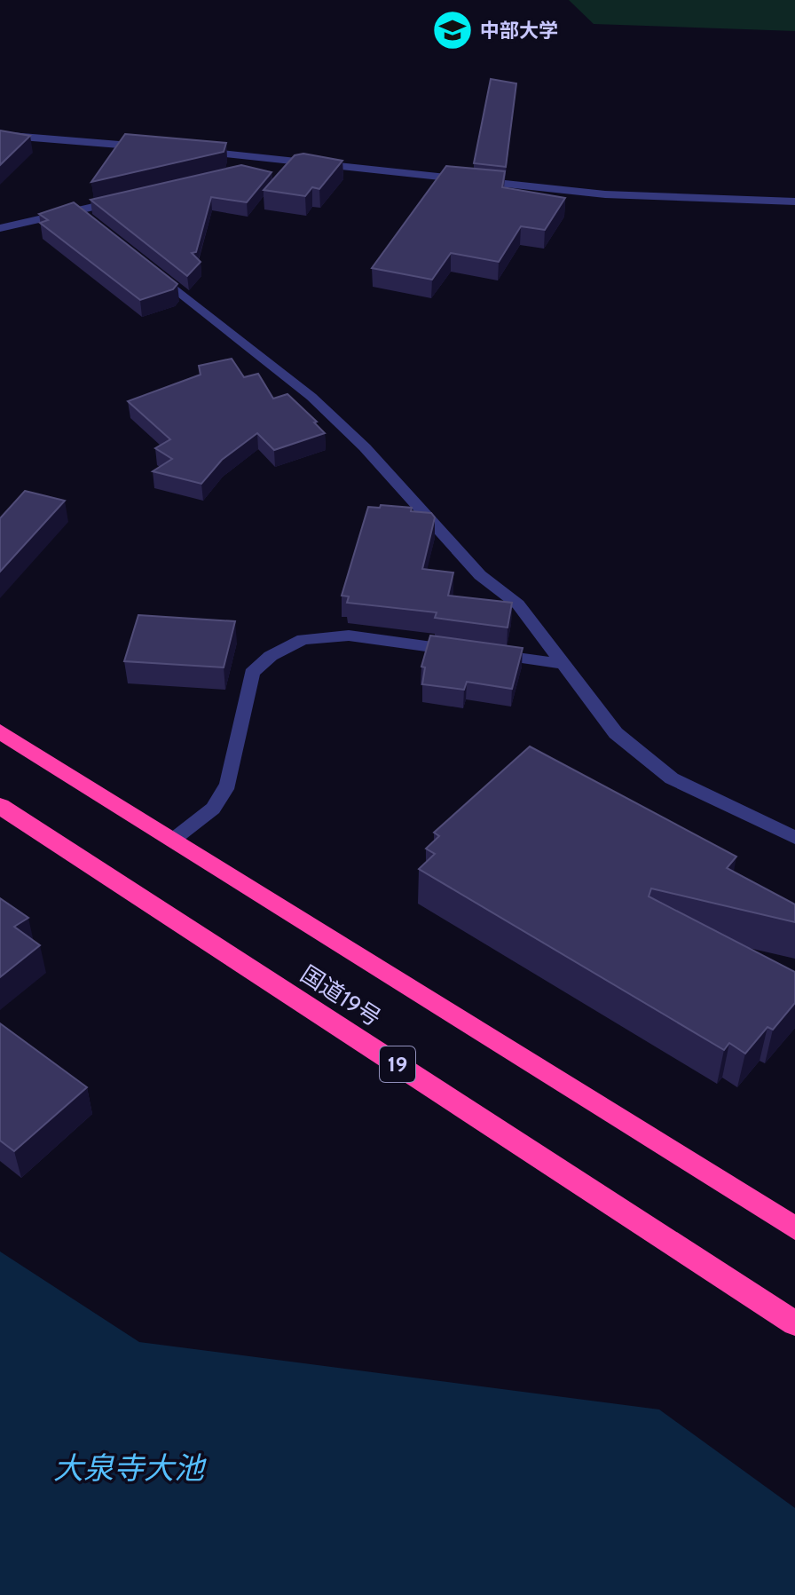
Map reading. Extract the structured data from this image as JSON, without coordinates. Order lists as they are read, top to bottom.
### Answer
{
  "streets": {
    "highway": ["国道19号", "19"]
  },
  "water": ["大泉寺大池"],
  "places": {
    "school or university": ["中部大学"]
  }
}
